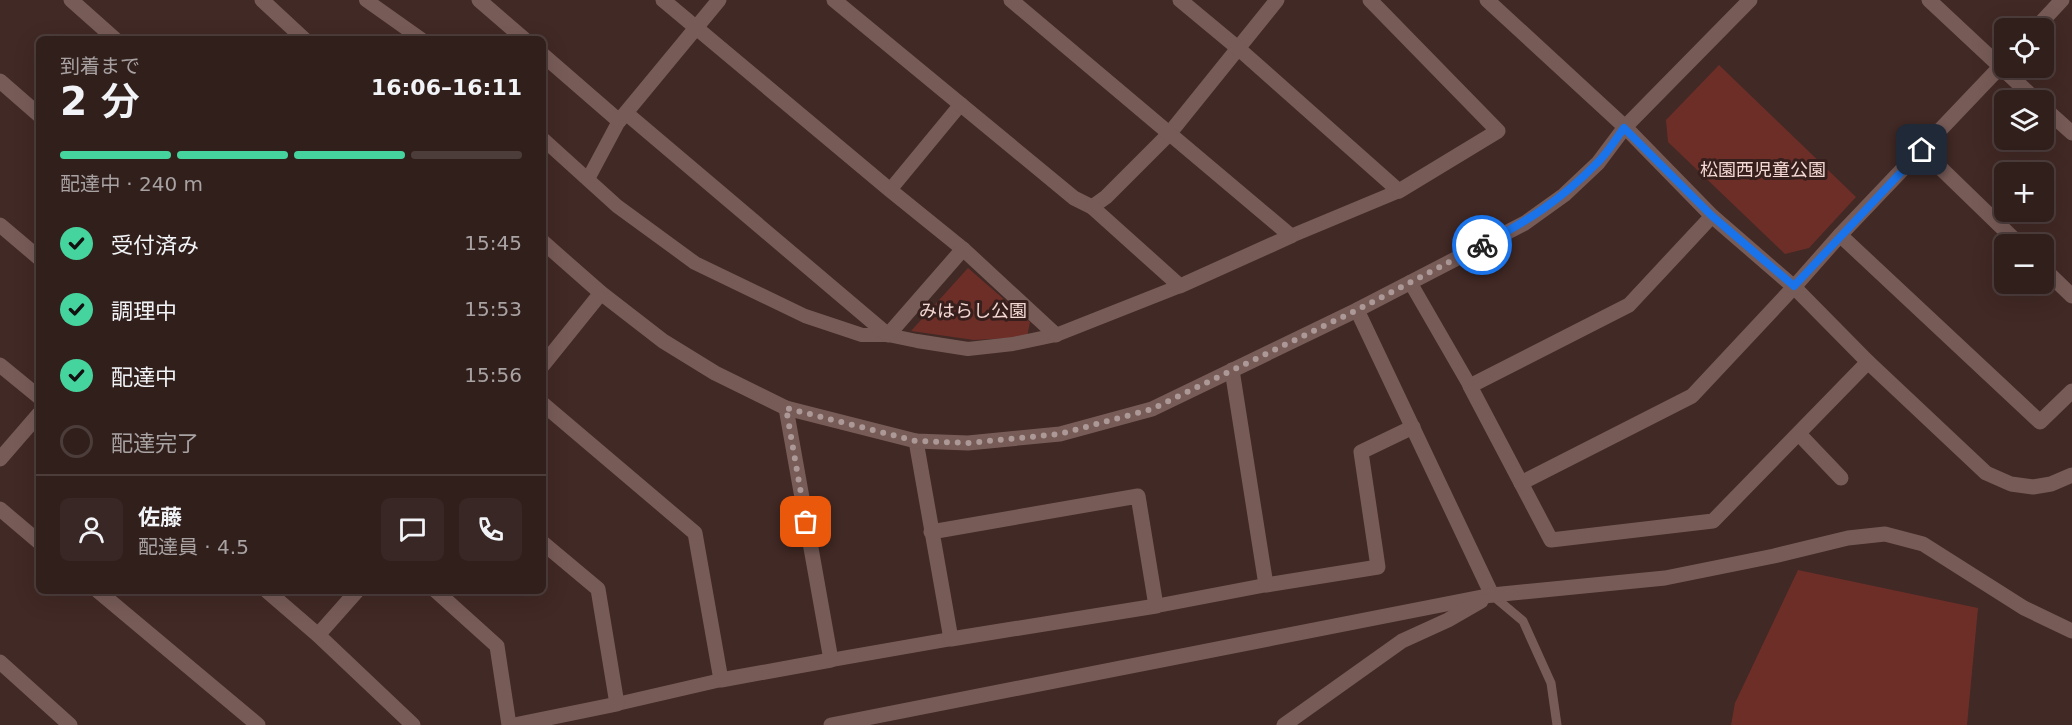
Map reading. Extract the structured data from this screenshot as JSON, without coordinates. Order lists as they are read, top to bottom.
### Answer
{
  "parks": ["松園西児童公園", "みはらし公園"],
  "page": {
    "map_buttons": ["+", "−"],
    "heading": ["2 分", "到着まで", "16:06–16:11"],
    "panel": ["佐藤", "配達員 · 4.5"],
    "bar": "配達中 · 240 m",
    "list": [
      ["受付済み", "15:45"],
      ["調理中", "15:53"],
      ["配達中", "15:56"],
      "配達完了"
    ]
  }
}
